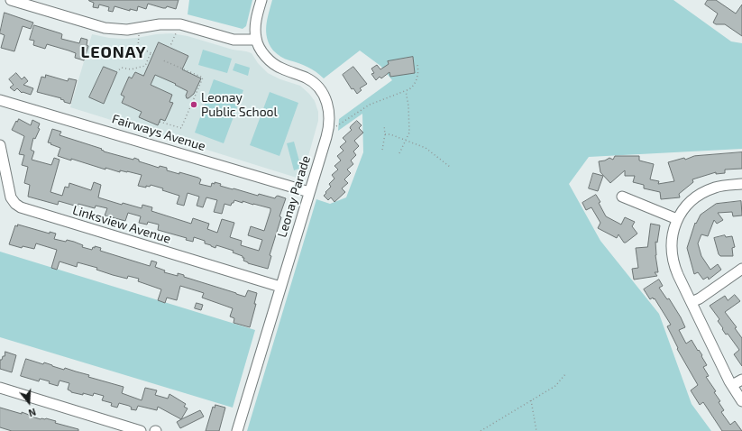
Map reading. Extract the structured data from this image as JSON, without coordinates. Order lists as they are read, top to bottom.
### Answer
{
  "streets": {
    "street": ["Fairways Avenue", "Leonay Parade", "Linksview Avenue"]
  },
  "crossings": [
    ["Fairways Avenue", "Leonay Parade"],
    ["Leonay Parade", "Linksview Avenue"]
  ],
  "districts": ["LEONAY"],
  "places": ["Leonay Public School"],
  "north": "bottom"
}
